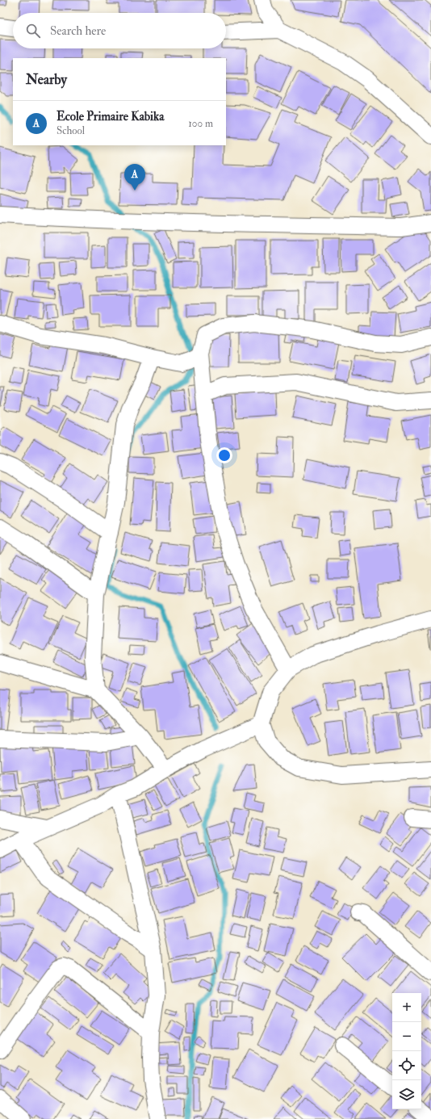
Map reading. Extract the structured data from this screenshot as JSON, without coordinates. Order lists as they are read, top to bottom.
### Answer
{
  "page": {
    "search": "Search here",
    "heading": "Nearby",
    "list": [
      {
        "mark": "A",
        "name": "Ecole Primaire Kabika",
        "note": "School",
        "value": "100 m"
      }
    ],
    "pins": "A",
    "map_buttons": ["+", "−"]
  }
}
